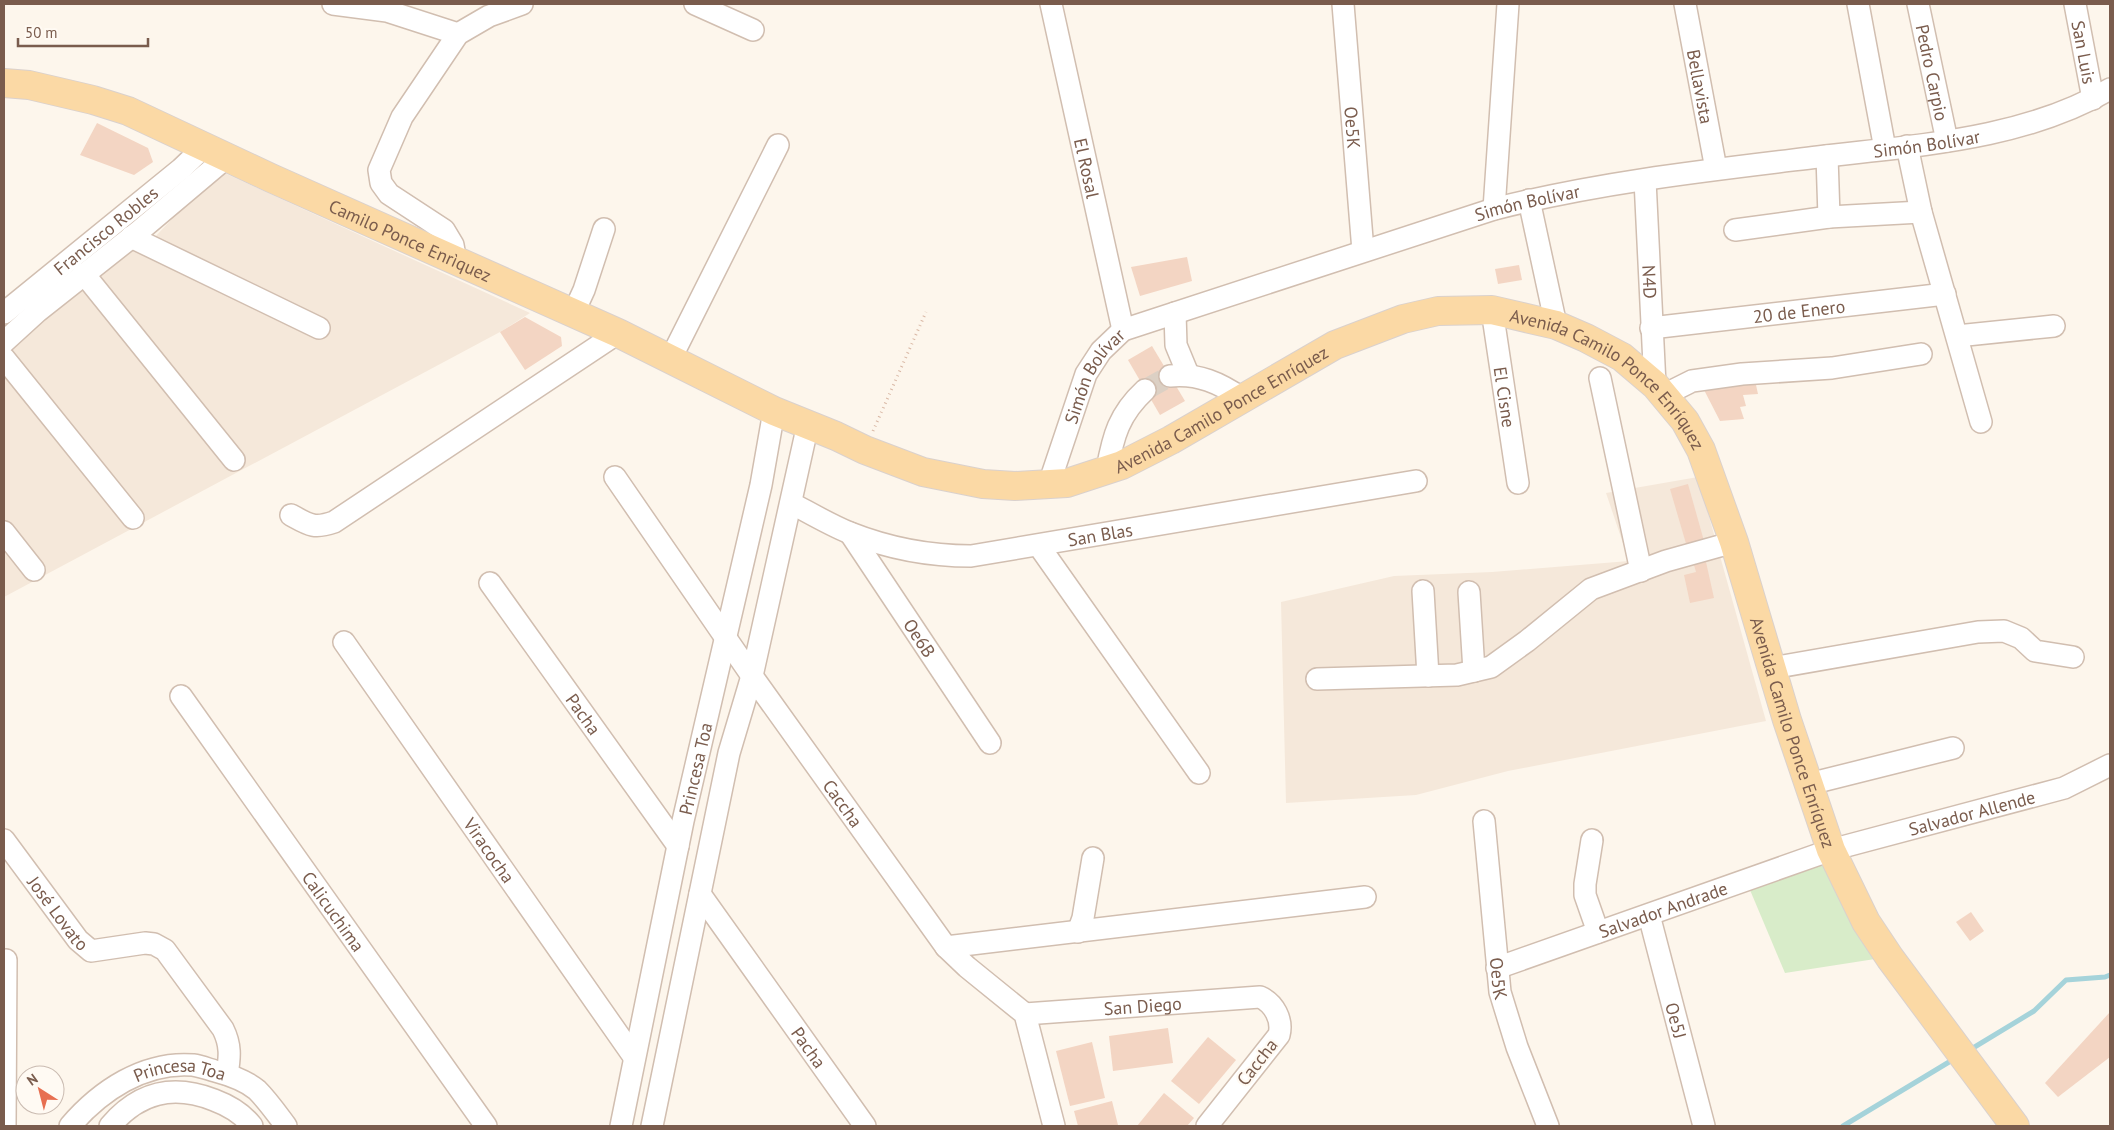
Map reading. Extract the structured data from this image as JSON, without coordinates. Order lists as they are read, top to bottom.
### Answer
{
  "streets": {
    "main road": ["Camilo Ponce Enrìquez", "Avenida Camilo Ponce Enríquez"],
    "street": [
      "San Luis",
      "Pedro Carpio",
      "Bellavista",
      "Oe5K",
      "Simón Bolívar",
      "El Rosal",
      "Francisco Robles",
      "N4D",
      "20 de Enero",
      "El Cisne",
      "San Blas",
      "Oe6B",
      "Pacha",
      "Princesa Toa",
      "Caccha",
      "Salvador Allende",
      "Viracocha",
      "Salvador Andrade",
      "José Lovato",
      "Calicuchima",
      "San Diego",
      "Oe5J"
    ]
  },
  "crossings": [
    ["San Luis", "Simón Bolívar"],
    ["Pedro Carpio", "Simón Bolívar"],
    ["Bellavista", "Simón Bolívar"],
    ["Oe5K", "Simón Bolívar"],
    ["Oe5K", "Salvador Andrade"],
    ["Simón Bolívar", "El Rosal"],
    ["Simón Bolívar", "N4D"],
    ["Simón Bolívar", "Avenida Camilo Ponce Enríquez"],
    ["Francisco Robles", "Camilo Ponce Enrìquez"],
    ["Camilo Ponce Enrìquez", "Avenida Camilo Ponce Enríquez"],
    ["Camilo Ponce Enrìquez", "Princesa Toa"],
    ["N4D", "20 de Enero"],
    ["N4D", "Avenida Camilo Ponce Enríquez"],
    ["Avenida Camilo Ponce Enríquez", "El Cisne"],
    ["Avenida Camilo Ponce Enríquez", "Princesa Toa"],
    ["Avenida Camilo Ponce Enríquez", "Salvador Allende"],
    ["Avenida Camilo Ponce Enríquez", "Salvador Andrade"],
    ["San Blas", "Oe6B"],
    ["San Blas", "Princesa Toa"],
    ["Pacha", "Princesa Toa"],
    ["Princesa Toa", "Caccha"],
    ["Princesa Toa", "Viracocha"],
    ["Princesa Toa", "José Lovato"],
    ["Caccha", "San Diego"],
    ["Salvador Allende", "Salvador Andrade"],
    ["Salvador Andrade", "Oe5J"]
  ],
  "scale_bar": "50 m",
  "north": "top left"
}
